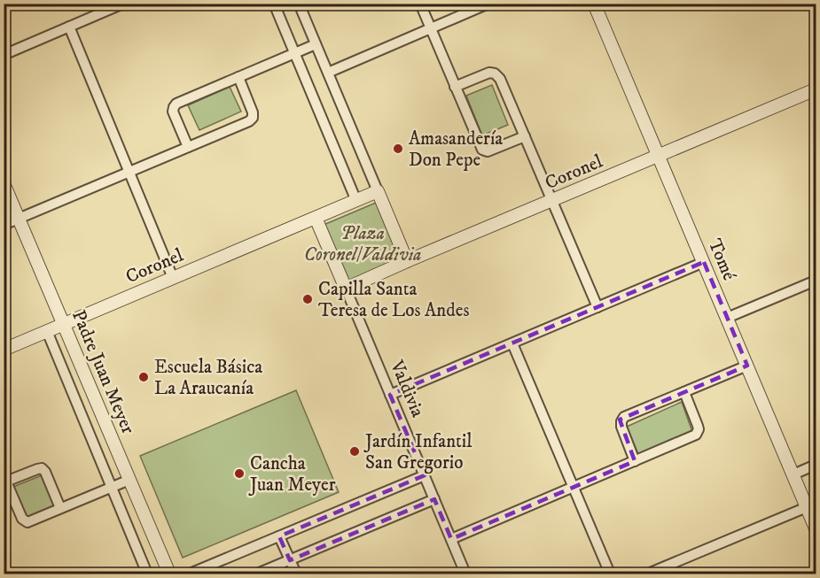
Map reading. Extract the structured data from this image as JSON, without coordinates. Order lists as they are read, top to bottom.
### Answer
{
  "streets": {
    "street": [
      "Coronel",
      "Tomé",
      "Padre Juan Meyer",
      "Valdivia"
    ]
  },
  "crossings": [
    ["Coronel", "Tomé"],
    ["Coronel", "Padre Juan Meyer"],
    ["Coronel", "Valdivia"]
  ],
  "parks": ["Plaza Coronel/Valdivia"],
  "places": [
    "Amasandería Don Pepe",
    "Capilla Santa Teresa de Los Andes",
    "Escuela Básica La Araucanía",
    "Jardín Infantil San Gregorio",
    "Cancha Juan Meyer"
  ]
}
